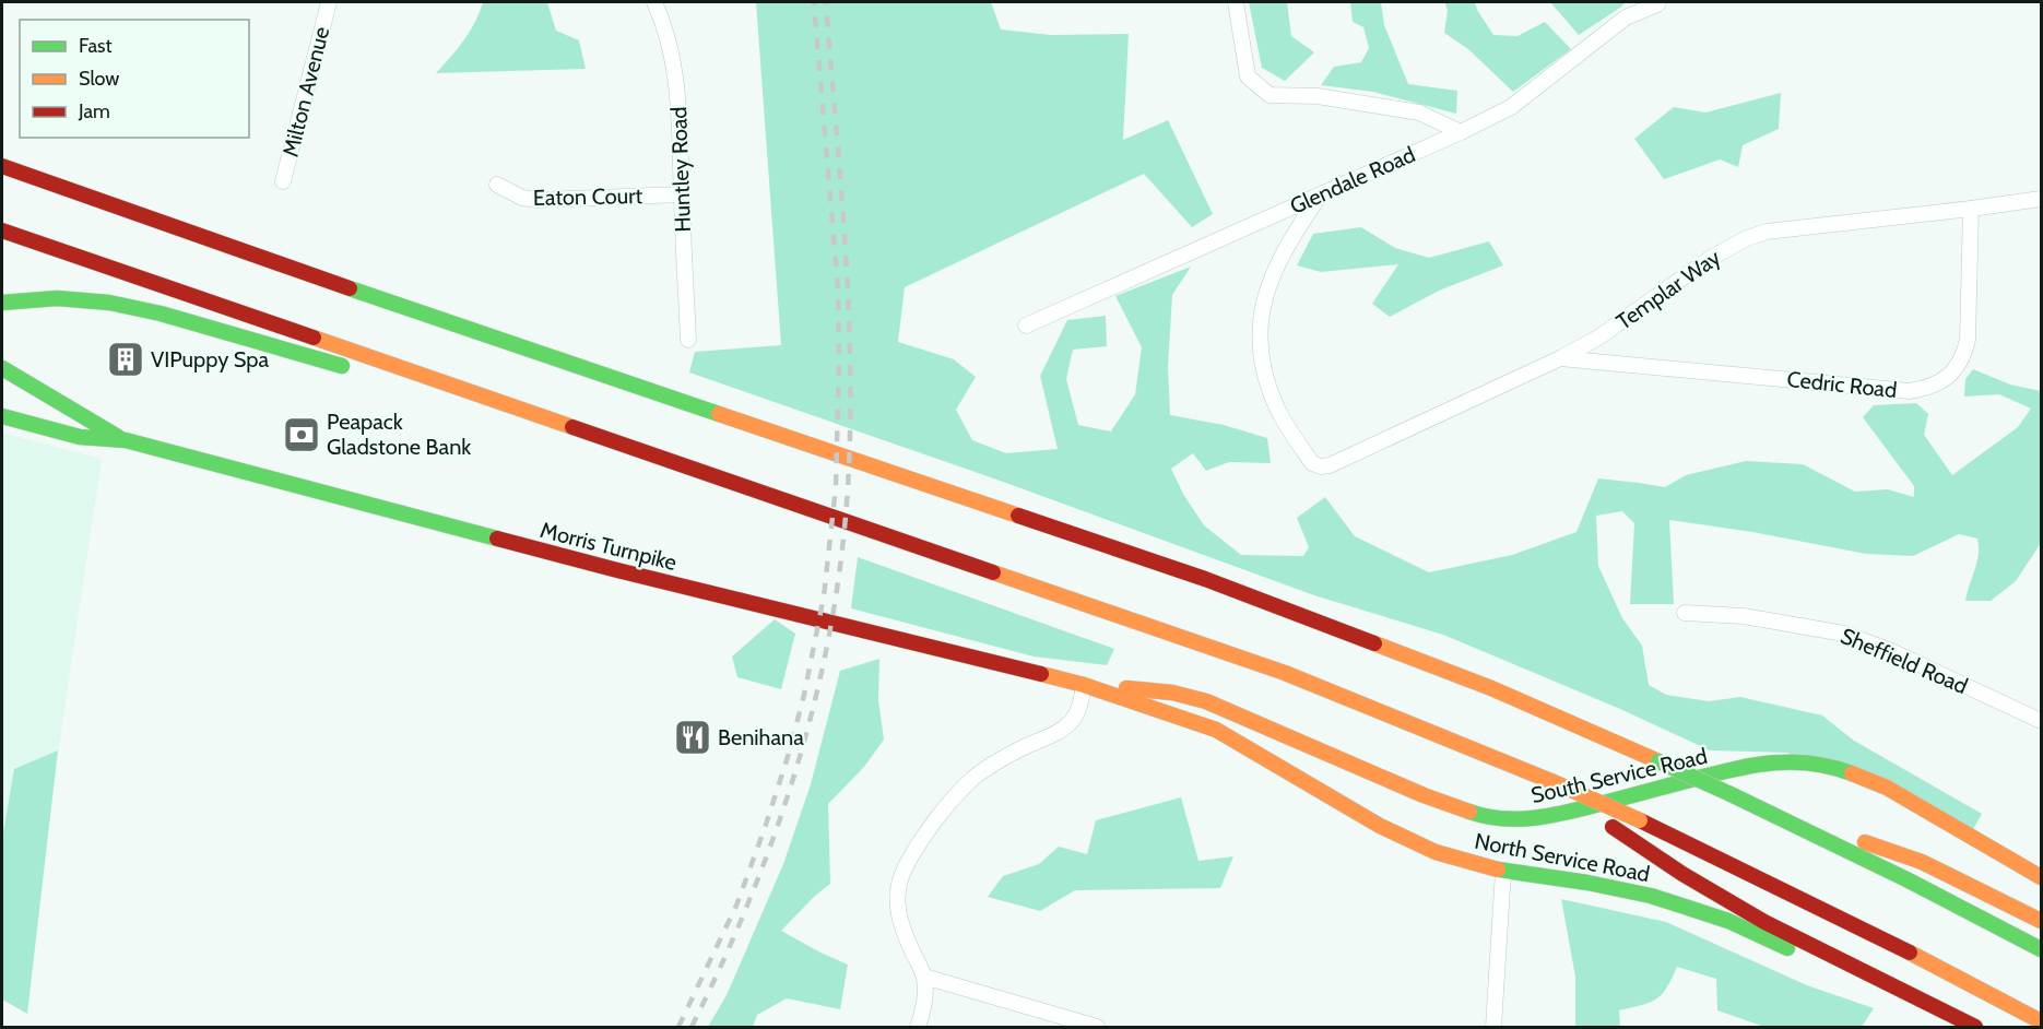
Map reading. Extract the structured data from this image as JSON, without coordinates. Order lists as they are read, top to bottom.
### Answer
{
  "streets": {
    "main road": ["Morris Turnpike", "South Service Road", "North Service Road"],
    "street": [
      "Milton Avenue",
      "Huntley Road",
      "Glendale Road",
      "Eaton Court",
      "Templar Way",
      "Cedric Road",
      "Sheffield Road"
    ]
  },
  "crossings": [
    ["Huntley Road", "Eaton Court"],
    ["Glendale Road", "Templar Way"],
    ["Templar Way", "Cedric Road"],
    ["Morris Turnpike", "South Service Road"],
    ["Morris Turnpike", "North Service Road"],
    ["South Service Road", "North Service Road"]
  ],
  "places": {
    "building": ["VIPuppy Spa"],
    "bank": ["Peapack Gladstone Bank"],
    "restaurant": ["Benihana"]
  },
  "legend": ["Fast", "Slow", "Jam"]
}
